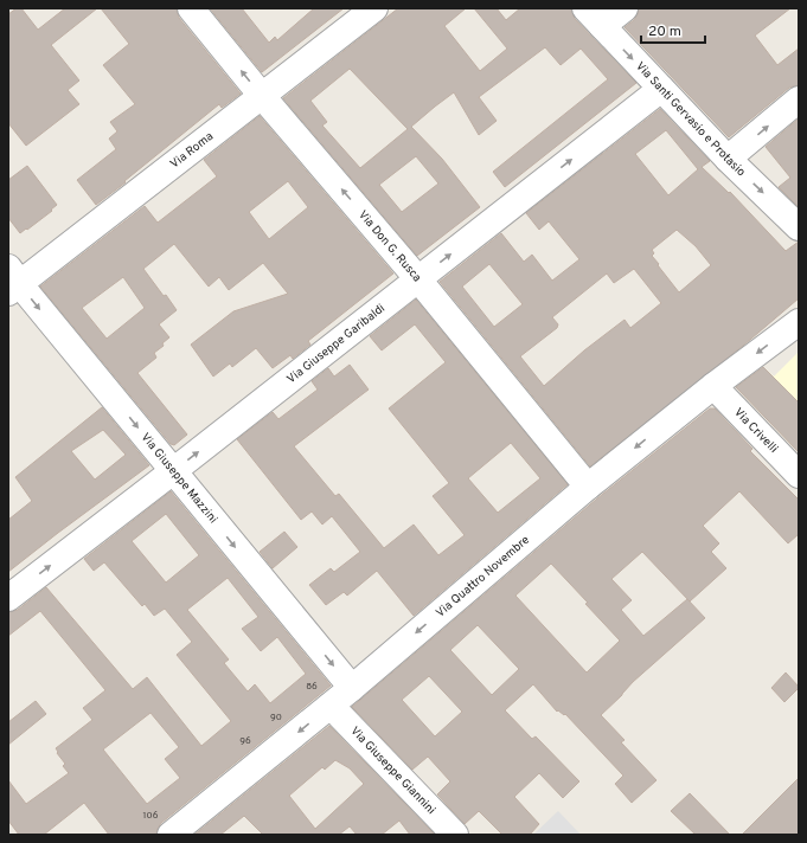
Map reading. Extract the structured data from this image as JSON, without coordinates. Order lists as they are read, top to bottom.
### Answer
{
  "streets": {
    "street": [
      "Via Santi Gervasio e Protasio",
      "Via Roma",
      "Via Don G. Rusca",
      "Via Giuseppe Garibaldi",
      "Via Crivelli",
      "Via Giuseppe Mazzini",
      "Via Quattro Novembre",
      "Via Giuseppe Giannini"
    ]
  },
  "crossings": [
    ["Via Santi Gervasio e Protasio", "Via Giuseppe Garibaldi"],
    ["Via Roma", "Via Don G. Rusca"],
    ["Via Roma", "Via Giuseppe Mazzini"],
    ["Via Don G. Rusca", "Via Giuseppe Garibaldi"],
    ["Via Don G. Rusca", "Via Quattro Novembre"],
    ["Via Giuseppe Garibaldi", "Via Giuseppe Mazzini"],
    ["Via Crivelli", "Via Quattro Novembre"],
    ["Via Giuseppe Mazzini", "Via Quattro Novembre"],
    ["Via Quattro Novembre", "Via Giuseppe Giannini"]
  ],
  "one_way": [
    "Via Santi Gervasio e Protasio",
    "Via Don G. Rusca",
    "Via Giuseppe Garibaldi",
    "Via Giuseppe Mazzini",
    "Via Quattro Novembre"
  ],
  "house_numbers": [
    "86",
    "90",
    "96",
    "106"
  ],
  "scale_bar": "20 m"
}
